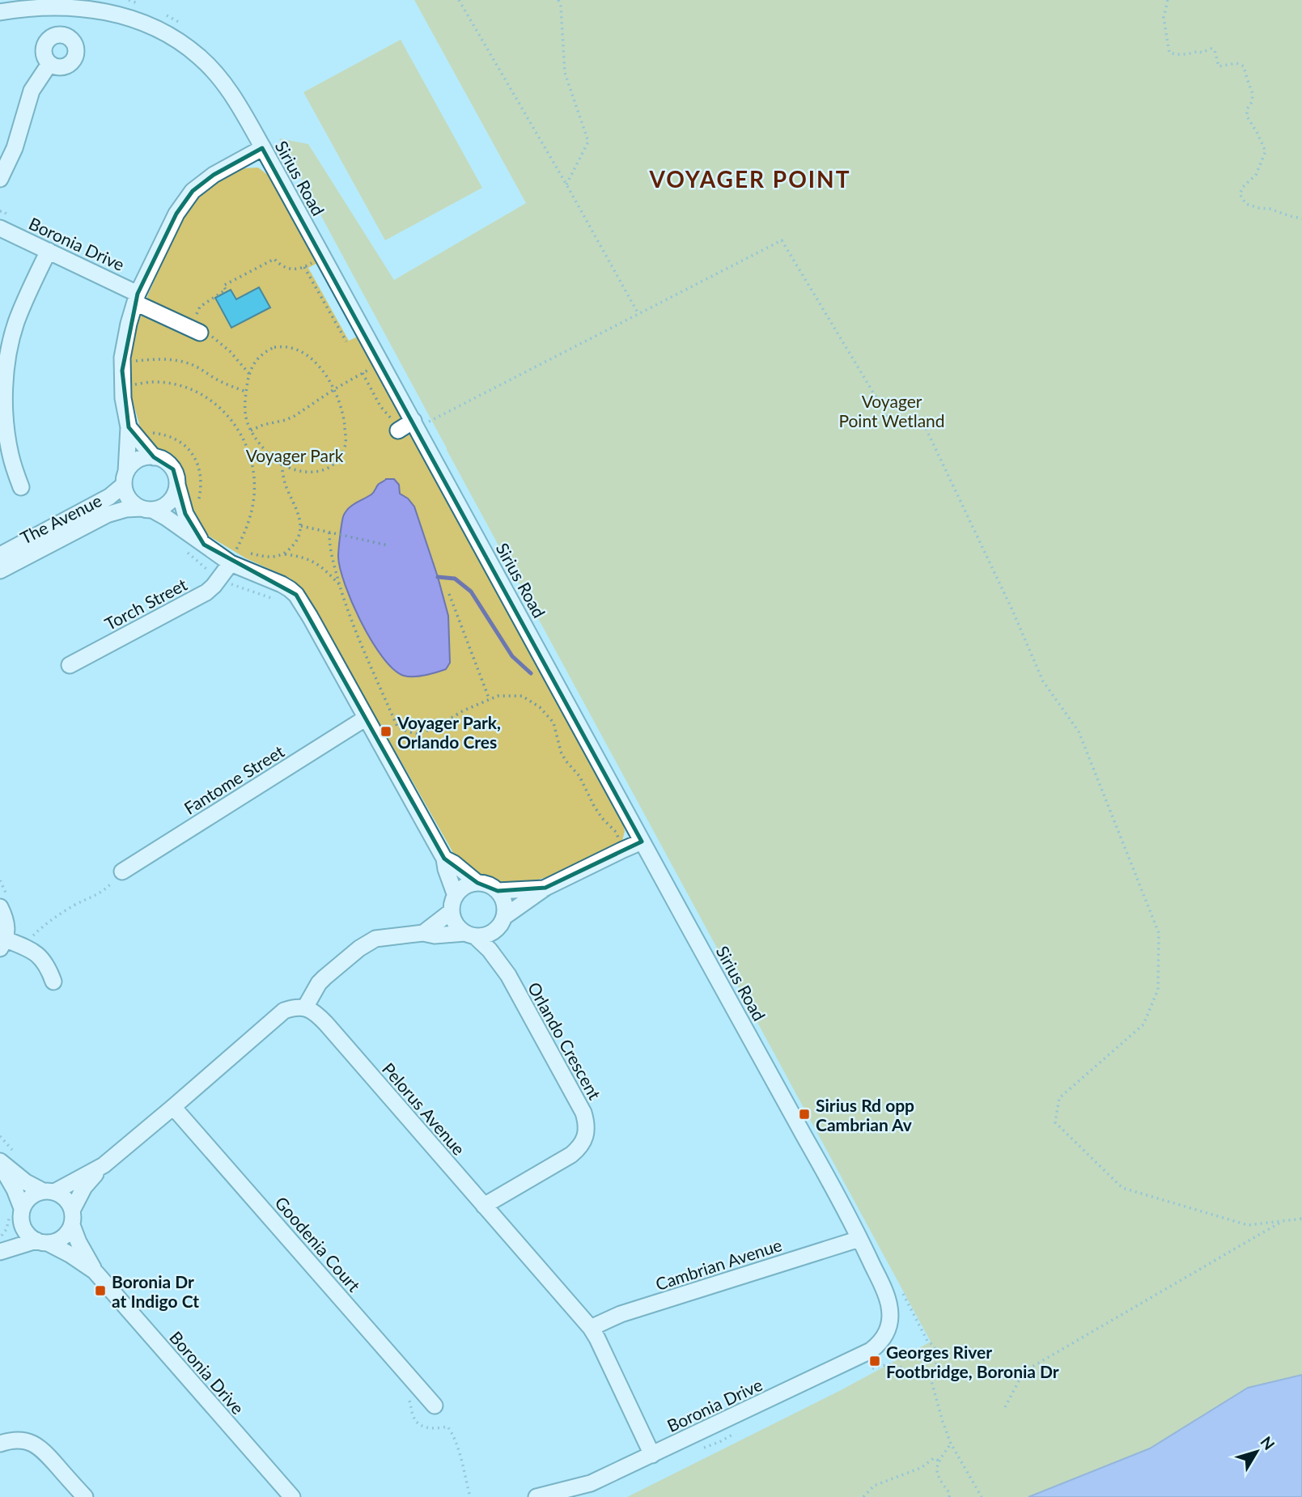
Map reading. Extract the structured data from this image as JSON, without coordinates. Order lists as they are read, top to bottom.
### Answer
{
  "streets": {
    "street": [
      "Sirius Road",
      "Boronia Drive",
      "The Avenue",
      "Torch Street",
      "Fantome Street",
      "Orlando Crescent",
      "Pelorus Avenue",
      "Goodenia Court",
      "Cambrian Avenue"
    ]
  },
  "crossings": [
    ["Sirius Road", "Boronia Drive"],
    ["Sirius Road", "Cambrian Avenue"],
    ["Boronia Drive", "Pelorus Avenue"],
    ["Orlando Crescent", "Pelorus Avenue"],
    ["Pelorus Avenue", "Cambrian Avenue"]
  ],
  "districts": ["VOYAGER POINT"],
  "parks": ["Voyager Point Wetland", "Voyager Park"],
  "places": {
    "transit": [
      "Voyager Park, Orlando Cres",
      "Sirius Rd opp Cambrian Av",
      "Boronia Dr at Indigo Ct",
      "Georges River Footbridge, Boronia Dr"
    ]
  },
  "north": "top right"
}
